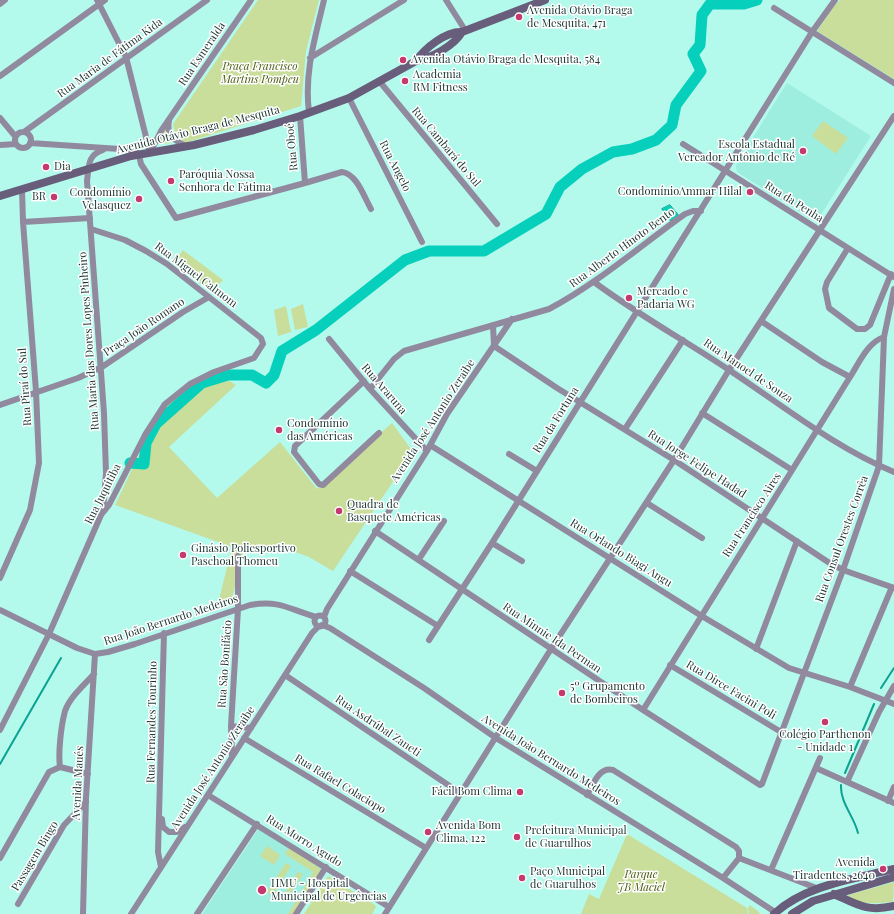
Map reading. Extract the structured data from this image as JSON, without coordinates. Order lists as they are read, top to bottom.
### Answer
{
  "streets": {
    "main road": ["Avenida Otávio Braga de Mesquita"],
    "street": [
      "Rua Esmeralda",
      "Rua Maria de Fátima Kida",
      "Rua Oboé",
      "Rua Cambará do Sul",
      "Rua Angelo",
      "Rua da Penha",
      "Rua Alberto Hinoto Bento",
      "Rua Miguel Calmom",
      "Praça João Romano",
      "Rua Maria das Dores Lopes Pinheiro",
      "Rua Manoel de Souza",
      "Rua Piraí do Sul",
      "Rua Araruna",
      "Rua da Fortuna",
      "Avenida José Antonio Zeraibe",
      "Rua Jorge Felipe Hadad",
      "Rua Juquitiba",
      "Rua Francisco Aires",
      "Rua Consul Orestes Corrêa",
      "Rua Orlando Biagi Angu",
      "Rua João Bernardo Medeiros",
      "Rua Minnie Ida Perman",
      "Rua São Bonifácio",
      "Rua Dirce Facini Poli",
      "Rua Fernandes Tourinho",
      "Rua Asdrúbal Zaneti",
      "Avenida João Bernardo Medeiros",
      "Avenida Maués",
      "Rua Rafael Colaciopo",
      "Rua Morro Agudo",
      "Passagem Bingo"
    ]
  },
  "crossings": [
    ["Rua Esmeralda", "Avenida Otávio Braga de Mesquita"],
    ["Avenida Otávio Braga de Mesquita", "Rua Oboé"],
    ["Avenida Otávio Braga de Mesquita", "Rua Cambará do Sul"],
    ["Avenida Otávio Braga de Mesquita", "Rua Angelo"],
    ["Avenida Otávio Braga de Mesquita", "Rua Maria das Dores Lopes Pinheiro"],
    ["Avenida Otávio Braga de Mesquita", "Rua Piraí do Sul"],
    ["Rua Alberto Hinoto Bento", "Rua Manoel de Souza"],
    ["Rua Alberto Hinoto Bento", "Rua Araruna"],
    ["Rua Alberto Hinoto Bento", "Rua da Fortuna"],
    ["Rua Alberto Hinoto Bento", "Avenida José Antonio Zeraibe"],
    ["Rua Miguel Calmom", "Praça João Romano"],
    ["Rua Miguel Calmom", "Rua Maria das Dores Lopes Pinheiro"],
    ["Rua Miguel Calmom", "Rua Juquitiba"],
    ["Praça João Romano", "Rua Maria das Dores Lopes Pinheiro"],
    ["Praça João Romano", "Rua Piraí do Sul"],
    ["Rua Maria das Dores Lopes Pinheiro", "Rua Juquitiba"],
    ["Rua Manoel de Souza", "Rua da Fortuna"],
    ["Rua Manoel de Souza", "Rua Francisco Aires"],
    ["Rua Manoel de Souza", "Rua Consul Orestes Corrêa"],
    ["Rua Araruna", "Avenida José Antonio Zeraibe"],
    ["Rua da Fortuna", "Rua Jorge Felipe Hadad"],
    ["Rua da Fortuna", "Rua Orlando Biagi Angu"],
    ["Rua da Fortuna", "Rua Minnie Ida Perman"],
    ["Avenida José Antonio Zeraibe", "Rua Jorge Felipe Hadad"],
    ["Avenida José Antonio Zeraibe", "Rua Orlando Biagi Angu"],
    ["Avenida José Antonio Zeraibe", "Rua João Bernardo Medeiros"],
    ["Avenida José Antonio Zeraibe", "Rua Minnie Ida Perman"],
    ["Avenida José Antonio Zeraibe", "Rua São Bonifácio"],
    ["Avenida José Antonio Zeraibe", "Rua Fernandes Tourinho"],
    ["Avenida José Antonio Zeraibe", "Rua Asdrúbal Zaneti"],
    ["Avenida José Antonio Zeraibe", "Avenida João Bernardo Medeiros"],
    ["Avenida José Antonio Zeraibe", "Rua Rafael Colaciopo"],
    ["Avenida José Antonio Zeraibe", "Rua Morro Agudo"],
    ["Rua Jorge Felipe Hadad", "Rua Francisco Aires"],
    ["Rua Jorge Felipe Hadad", "Rua Consul Orestes Corrêa"],
    ["Rua Juquitiba", "Rua João Bernardo Medeiros"],
    ["Rua Francisco Aires", "Rua Consul Orestes Corrêa"],
    ["Rua Francisco Aires", "Rua Orlando Biagi Angu"],
    ["Rua Francisco Aires", "Rua Minnie Ida Perman"],
    ["Rua Francisco Aires", "Rua Dirce Facini Poli"],
    ["Rua Consul Orestes Corrêa", "Rua Orlando Biagi Angu"],
    ["Rua Consul Orestes Corrêa", "Rua Minnie Ida Perman"],
    ["Rua Consul Orestes Corrêa", "Rua Dirce Facini Poli"],
    ["Rua João Bernardo Medeiros", "Rua São Bonifácio"],
    ["Rua João Bernardo Medeiros", "Rua Fernandes Tourinho"],
    ["Rua João Bernardo Medeiros", "Avenida João Bernardo Medeiros"],
    ["Rua João Bernardo Medeiros", "Avenida Maués"],
    ["Avenida Maués", "Passagem Bingo"]
  ],
  "parks": ["Praça Francisco Martins Pompeu", "Parque JB Maciel"],
  "places": [
    "Avenida Otávio Braga de Mesquita, 471",
    "Avenida Otávio Braga de Mesquita, 584",
    "Academia RM Fitness",
    "Escola Estadual Vereador Antônio de Ré",
    "Dia",
    "Paróquia Nossa Senhora de Fátima",
    "CondomínioAmmar Hilal",
    "BR",
    "Condomínio Velasquez",
    "Mercado e Padaria WG",
    "Condomínio das Américas",
    "Quadra de Basquete Américas",
    "Ginásio Poliesportivo Paschoal Thomeu",
    "5º Grupamento de Bombeiros",
    "Colégio Parthenon - Unidade 1",
    "Fácil Bom Clima",
    "Avenida Bom Clima, 122",
    "Prefeitura Municipal de Guarulhos",
    "Avenida Tiradentes, 2640",
    "Paço Municipal de Guarulhos",
    "HMU - Hospital Municipal de Urgências"
  ]
}
